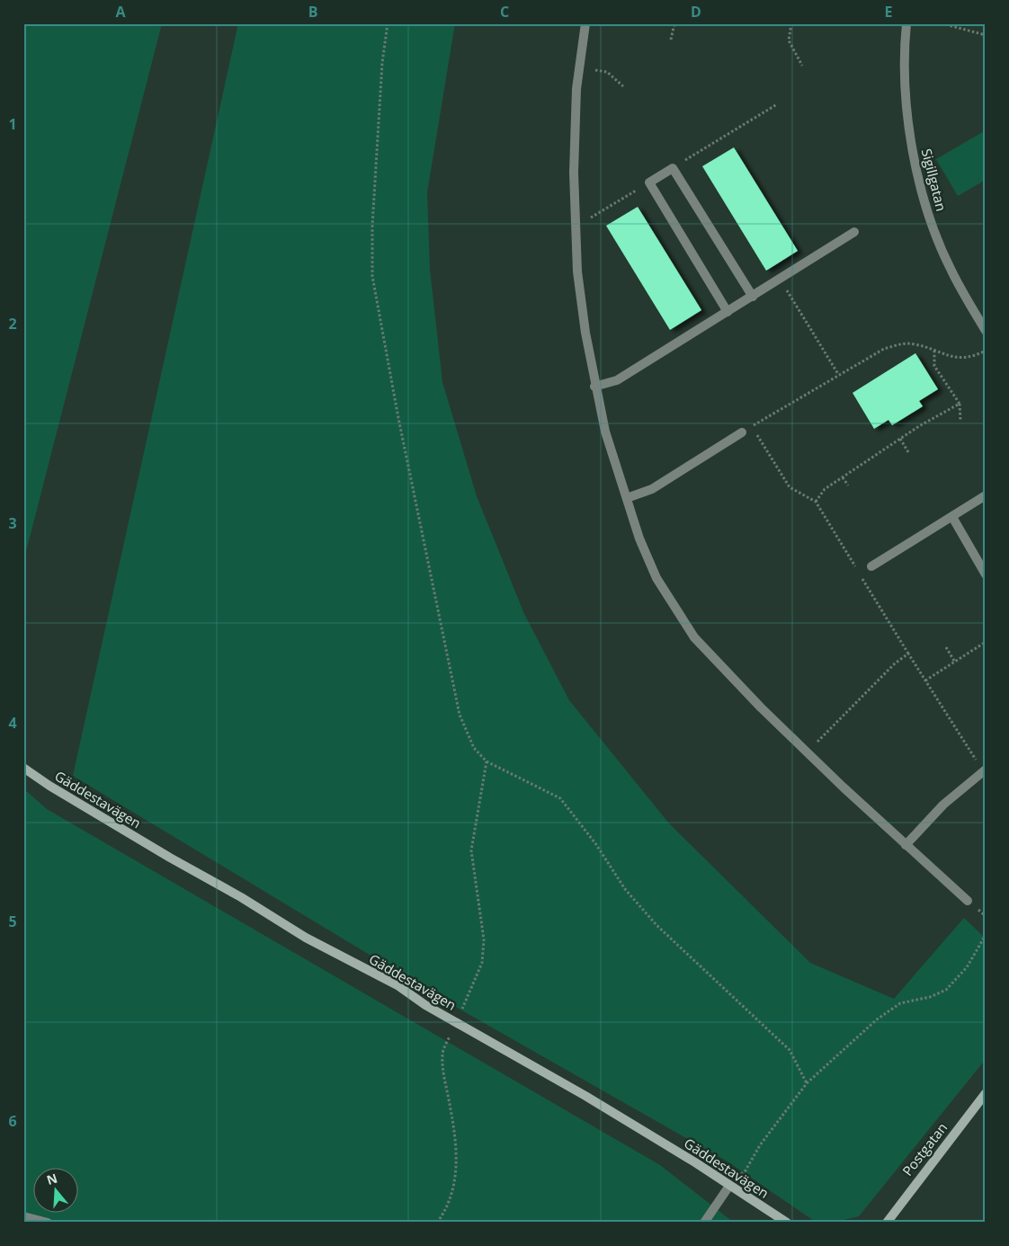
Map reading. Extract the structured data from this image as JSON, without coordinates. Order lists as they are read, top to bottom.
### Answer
{
  "streets": {
    "street": ["Sigillgatan", "Gäddestavägen", "Postgatan"]
  },
  "north": "top",
  "grid": {
    "columns": [
      "A",
      "B",
      "C",
      "D",
      "E"
    ],
    "rows": [
      "1",
      "2",
      "3",
      "4",
      "5",
      "6"
    ]
  }
}
